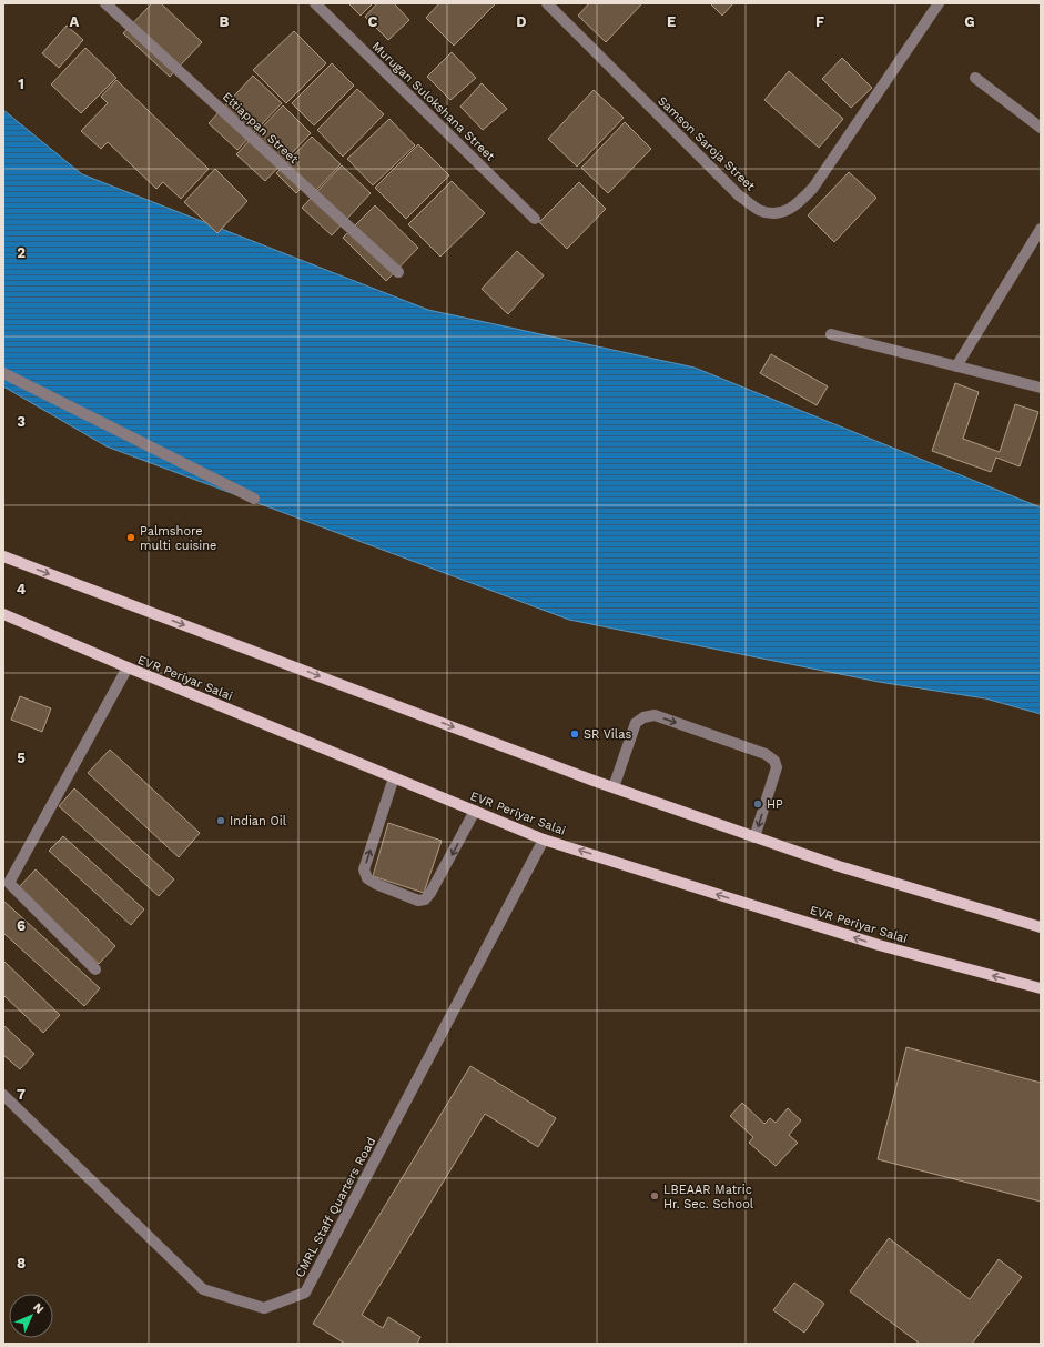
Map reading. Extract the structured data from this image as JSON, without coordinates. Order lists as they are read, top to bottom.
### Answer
{
  "streets": {
    "main road": ["EVR Periyar Salai"],
    "street": [
      "Murugan Sulokshana Street",
      "Ettiappan Street",
      "Samson Saroja Street",
      "CMRL Staff Quarters Road"
    ]
  },
  "crossings": [
    ["EVR Periyar Salai", "CMRL Staff Quarters Road"]
  ],
  "places": [
    "Palmshore multi cuisine",
    "SR Vilas",
    "HP",
    "Indian Oil",
    "LBEAAR Matric Hr. Sec. School"
  ],
  "north": "top right",
  "grid": {
    "columns": [
      "A",
      "B",
      "C",
      "D",
      "E",
      "F",
      "G"
    ],
    "rows": [
      "1",
      "2",
      "3",
      "4",
      "5",
      "6",
      "7",
      "8"
    ]
  }
}
